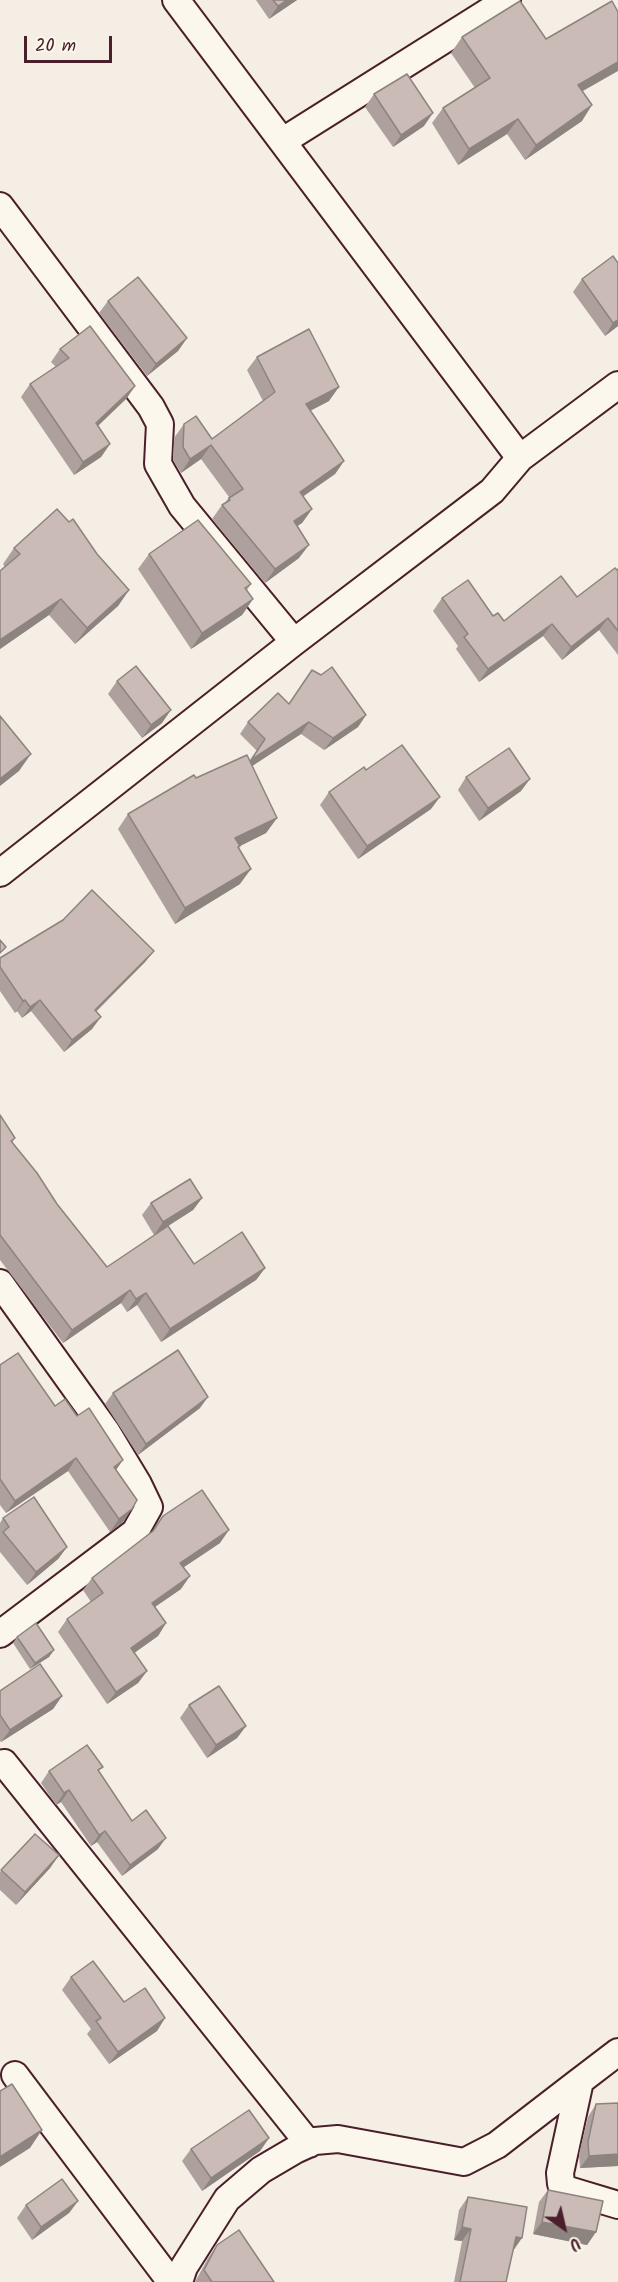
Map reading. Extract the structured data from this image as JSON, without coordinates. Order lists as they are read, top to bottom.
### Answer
{
  "scale_bar": "20 m",
  "north": "bottom right"
}
